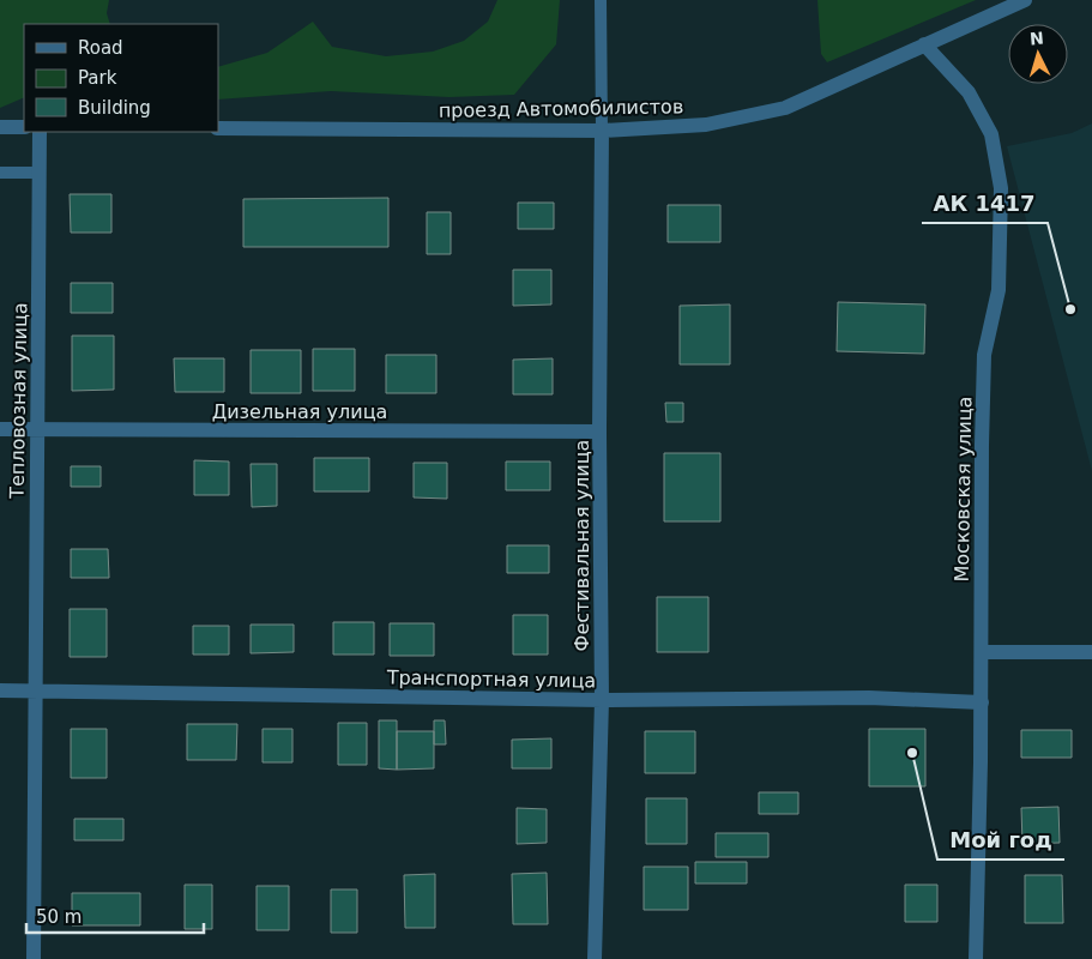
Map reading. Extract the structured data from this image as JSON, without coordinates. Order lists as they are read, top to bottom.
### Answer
{
  "streets": {
    "street": [
      "проезд Автомобилистов",
      "Тепловозная улица",
      "Дизельная улица",
      "Московская улица",
      "Фестивальная улица",
      "Транспортная улица"
    ]
  },
  "crossings": [
    ["проезд Автомобилистов", "Московская улица"],
    ["проезд Автомобилистов", "Фестивальная улица"],
    ["Тепловозная улица", "Дизельная улица"],
    ["Тепловозная улица", "Транспортная улица"],
    ["Дизельная улица", "Фестивальная улица"],
    ["Московская улица", "Транспортная улица"],
    ["Фестивальная улица", "Транспортная улица"]
  ],
  "places": ["АК 1417", "Мой год"],
  "legend": ["Road", "Park", "Building"],
  "scale_bar": "50 m",
  "north": "top"
}
